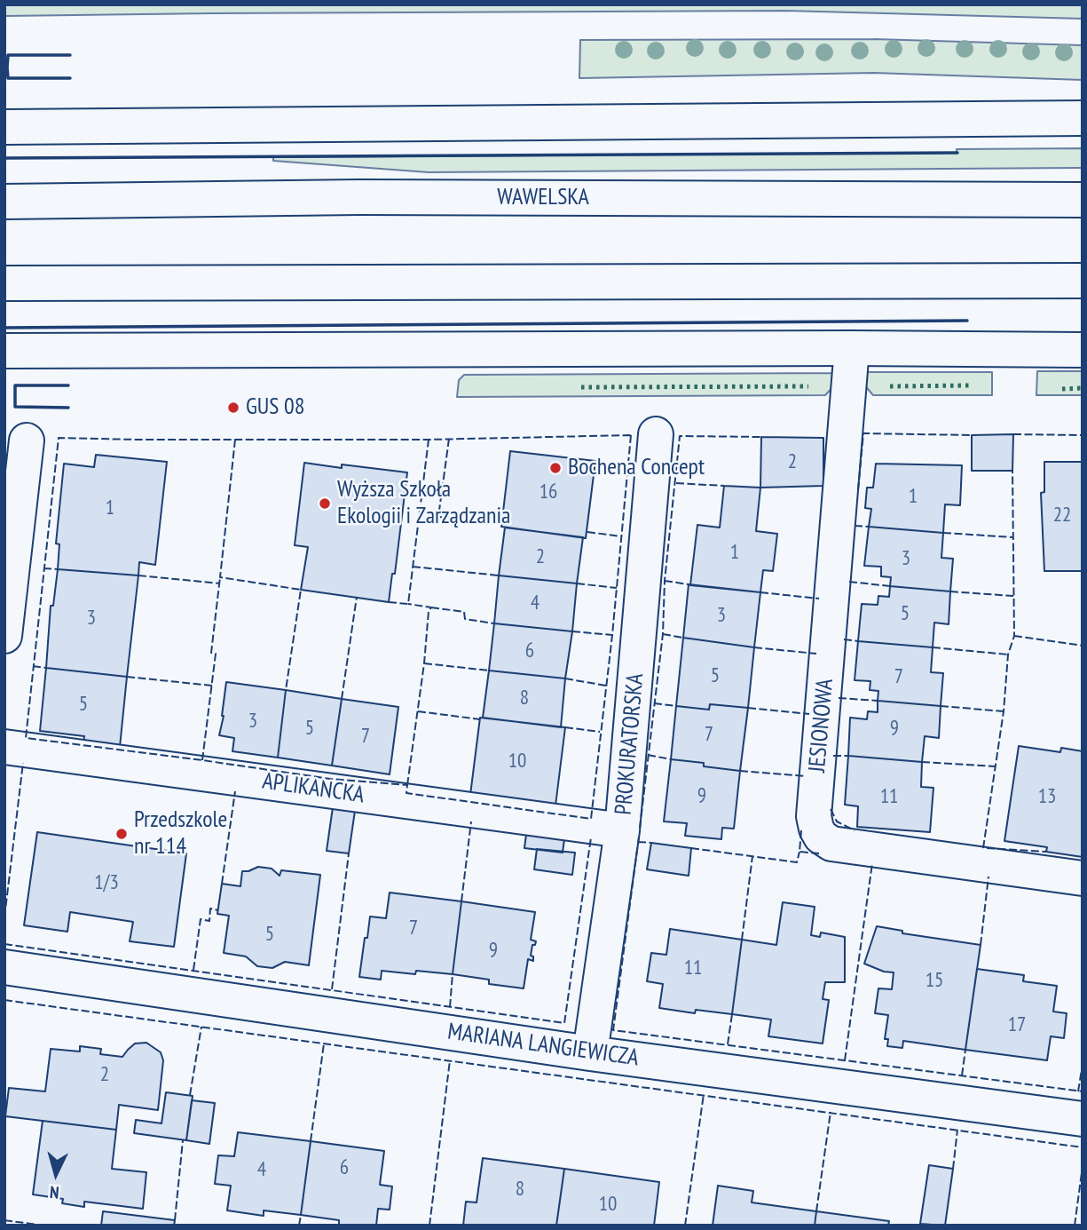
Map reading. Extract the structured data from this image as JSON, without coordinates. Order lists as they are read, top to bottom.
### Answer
{
  "streets": {
    "main road": [
      "WAWELSKA",
      "JESIONOWA",
      "PROKURATORSKA",
      "APLIKANCKA",
      "MARIANA LANGIEWICZA"
    ]
  },
  "crossings": [
    ["PROKURATORSKA", "APLIKANCKA"],
    ["PROKURATORSKA", "MARIANA LANGIEWICZA"]
  ],
  "places": [
    "GUS 08",
    "Bochena Concept",
    "Wyższa Szkoła Ekologii i Zarządzania",
    "Przedszkole nr 114"
  ],
  "house_numbers": [
    "2",
    "16",
    "1",
    "1",
    "22",
    "1",
    "2",
    "3",
    "4",
    "5",
    "3",
    "3",
    "6",
    "5",
    "7",
    "8",
    "5",
    "3",
    "5",
    "9",
    "7",
    "7",
    "10",
    "9",
    "11",
    "13",
    "1/3",
    "7",
    "5",
    "9",
    "11",
    "15",
    "17",
    "2",
    "6",
    "4",
    "8",
    "10"
  ],
  "north": "bottom"
}
